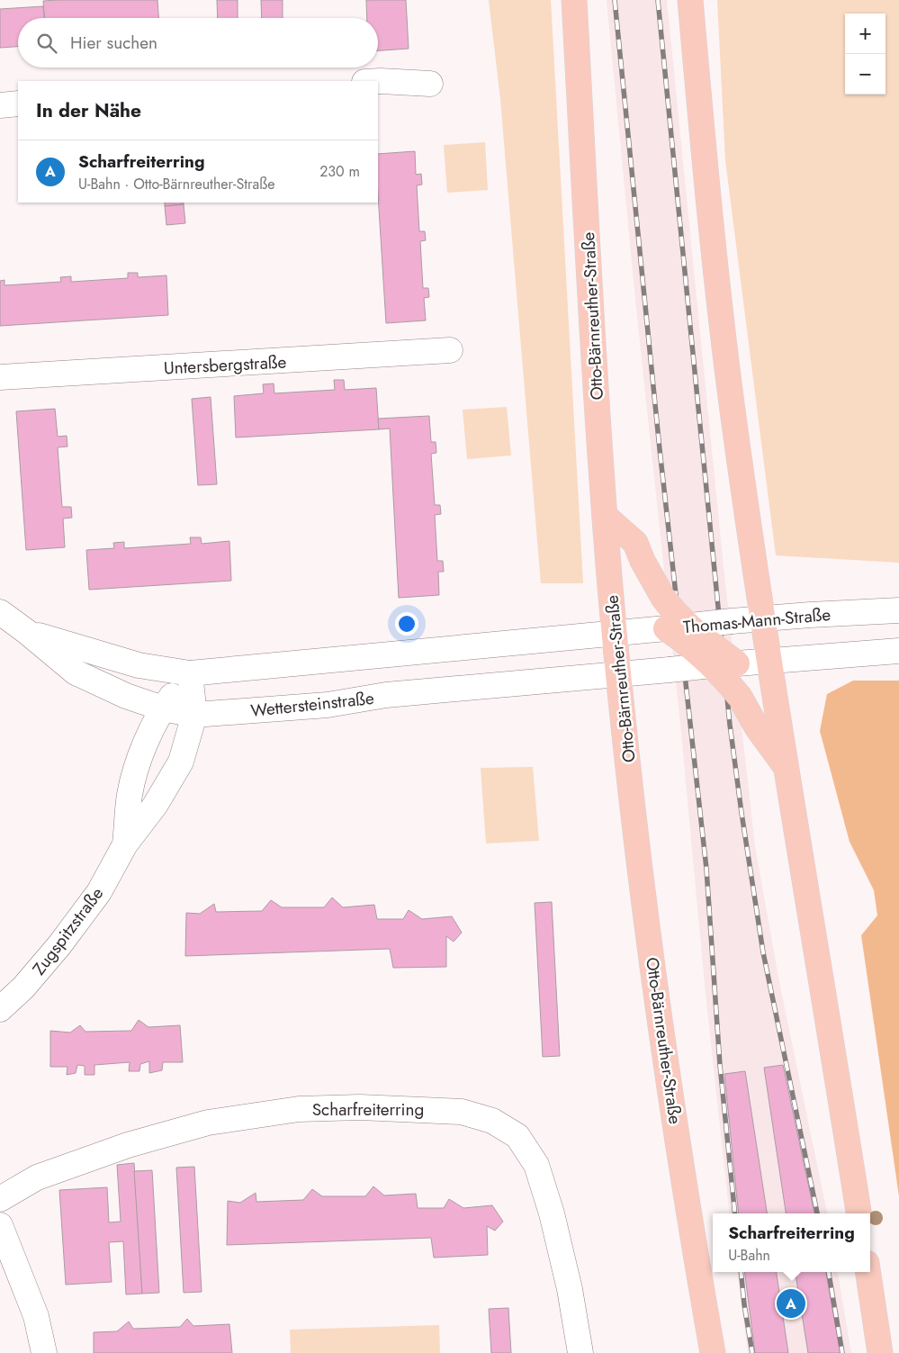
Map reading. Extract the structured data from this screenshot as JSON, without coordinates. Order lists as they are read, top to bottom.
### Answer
{
  "streets": {
    "main road": ["Otto-Bärnreuther-Straße"],
    "street": [
      "Untersbergstraße",
      "Thomas-Mann-Straße",
      "Wettersteinstraße",
      "Zugspitzstraße",
      "Scharfreiterring"
    ]
  },
  "crossings": [
    ["Otto-Bärnreuther-Straße", "Thomas-Mann-Straße"],
    ["Otto-Bärnreuther-Straße", "Wettersteinstraße"],
    ["Thomas-Mann-Straße", "Wettersteinstraße"],
    ["Wettersteinstraße", "Zugspitzstraße"]
  ],
  "page": {
    "map_buttons": ["+", "−"],
    "search": "Hier suchen",
    "heading": "In der Nähe",
    "list": [
      {
        "mark": "A",
        "name": "Scharfreiterring",
        "note": "U-Bahn · Otto-Bärnreuther-Straße",
        "value": "230 m"
      }
    ],
    "popup": ["Scharfreiterring", "U-Bahn"],
    "pins": "A"
  }
}
